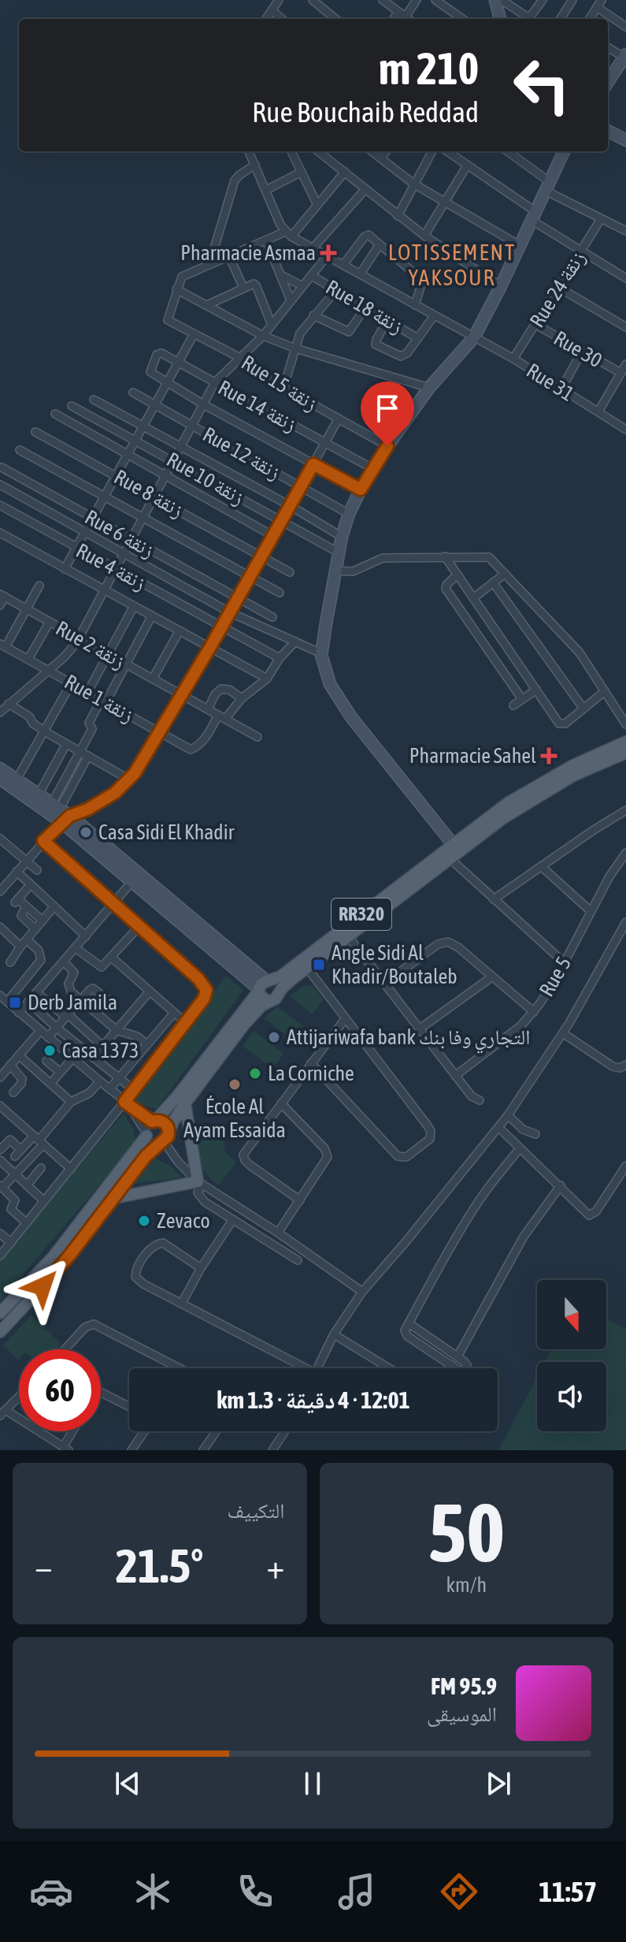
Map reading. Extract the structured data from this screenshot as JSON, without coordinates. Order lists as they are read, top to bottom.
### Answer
{
  "streets": {
    "main road": ["RR320"],
    "street": [
      "Rue 24 زنقة",
      "Rue 18 زنقة",
      "Rue 30",
      "Rue 31",
      "Rue 15 زنقة",
      "Rue 14 زنقة",
      "Rue 12 زنقة",
      "Rue 10 زنقة",
      "Rue 8 زنقة",
      "Rue 6 زنقة",
      "Rue 4 زنقة",
      "Rue 2 زنقة",
      "Rue 1 زنقة",
      "Rue 5"
    ]
  },
  "crossings": [
    ["Rue 24 زنقة", "Rue 30"],
    ["Rue 24 زنقة", "Rue 31"],
    ["Rue 2 زنقة", "Rue 1 زنقة"]
  ],
  "districts": ["LOTISSEMENT YAKSOUR"],
  "places": {
    "health": ["Pharmacie Asmaa", "Pharmacie Sahel"],
    "other": [
      "Casa Sidi El Khadir",
      "Attijariwafa bank التجاري وفا بنك",
      "Casa 1373",
      "La Corniche",
      "École Al Ayam Essaida",
      "Zevaco"
    ],
    "transit": ["Angle Sidi Al Khadir/Boutaleb", "Derb Jamila"]
  },
  "north": "bottom",
  "page": {
    "turn": ["210 m", "Rue Bouchaib Reddad"],
    "limit": "60",
    "trip": "12:01 · 4 دقيقة · 1.3 km",
    "tile": [
      ["50", "km/h"],
      "التكييف"
    ],
    "heat": ["−", "21.5°", "+"],
    "song": ["95.9 FM", "الموسيقى"],
    "tabs": "11:57"
  }
}
